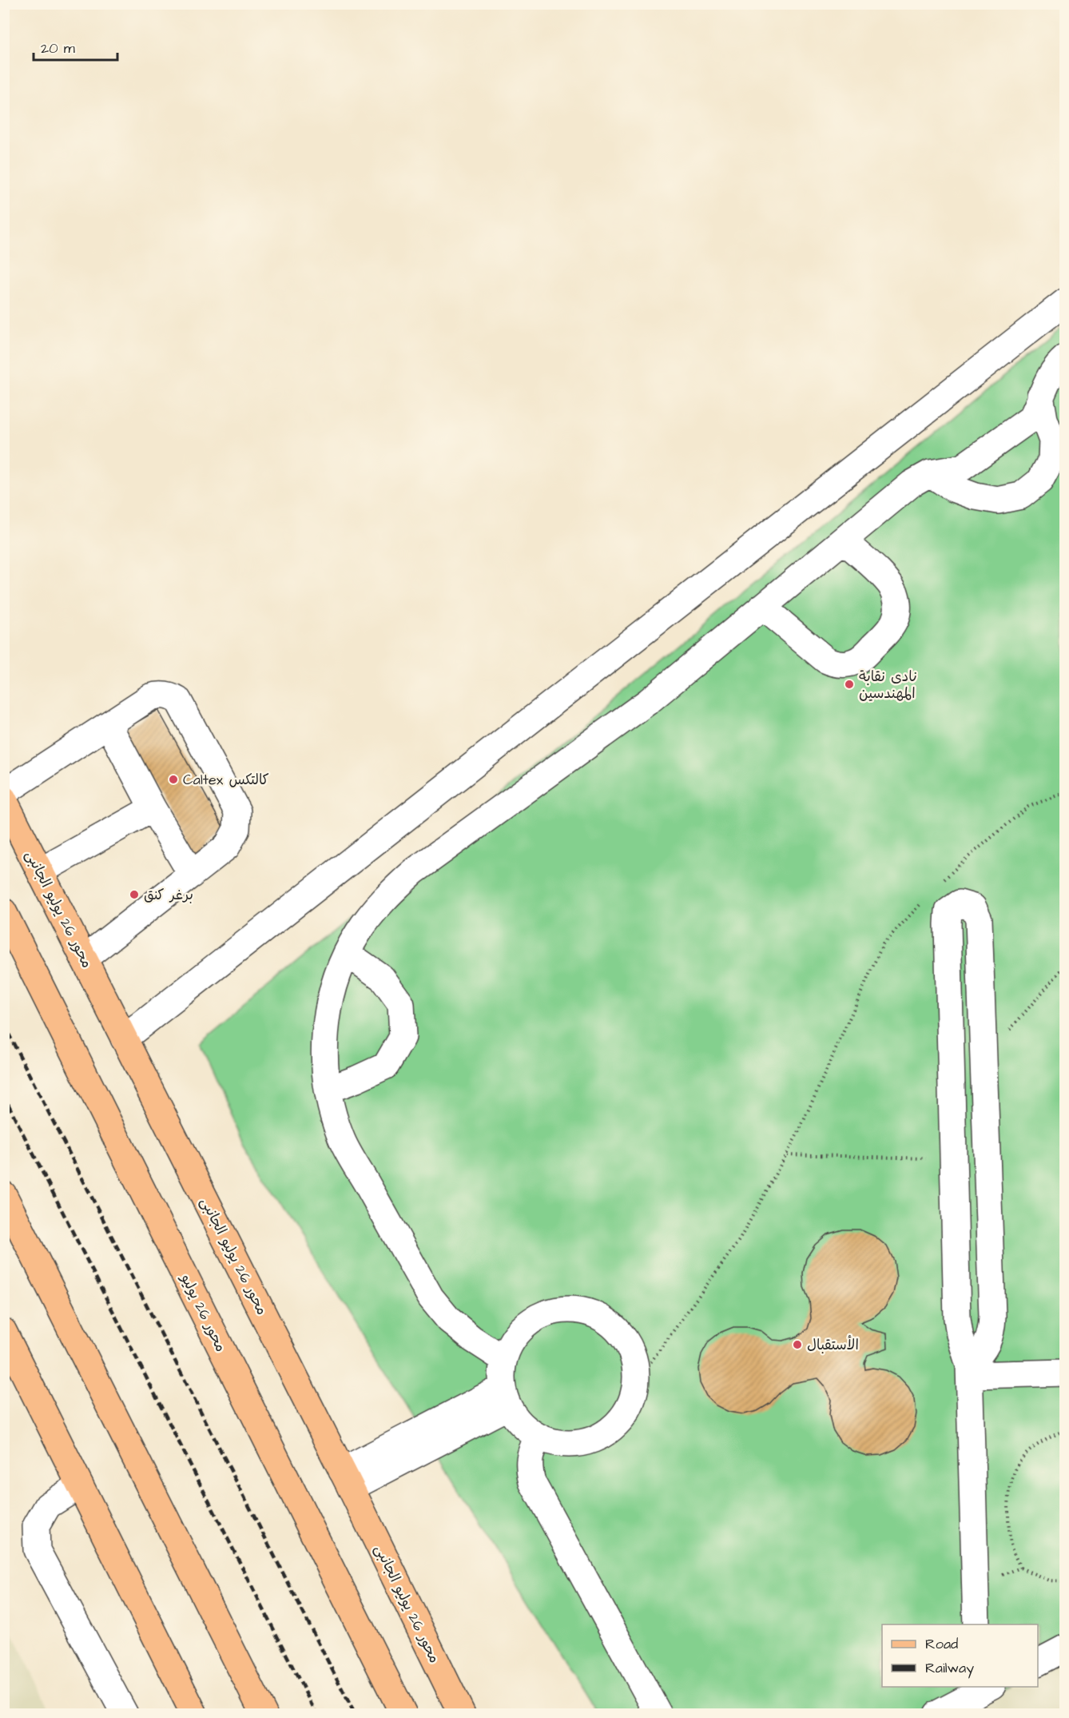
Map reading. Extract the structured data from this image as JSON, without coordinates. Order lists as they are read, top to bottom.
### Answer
{
  "streets": {
    "main road": ["محور 26 يوليو الجانبى", "محور 26 يوليو"]
  },
  "places": [
    "نادى نقابة المهندسين",
    "Caltex كالتكس",
    "برغر كنق",
    "الأستقبال"
  ],
  "legend": ["Road", "Railway"],
  "scale_bar": "20 m"
}
